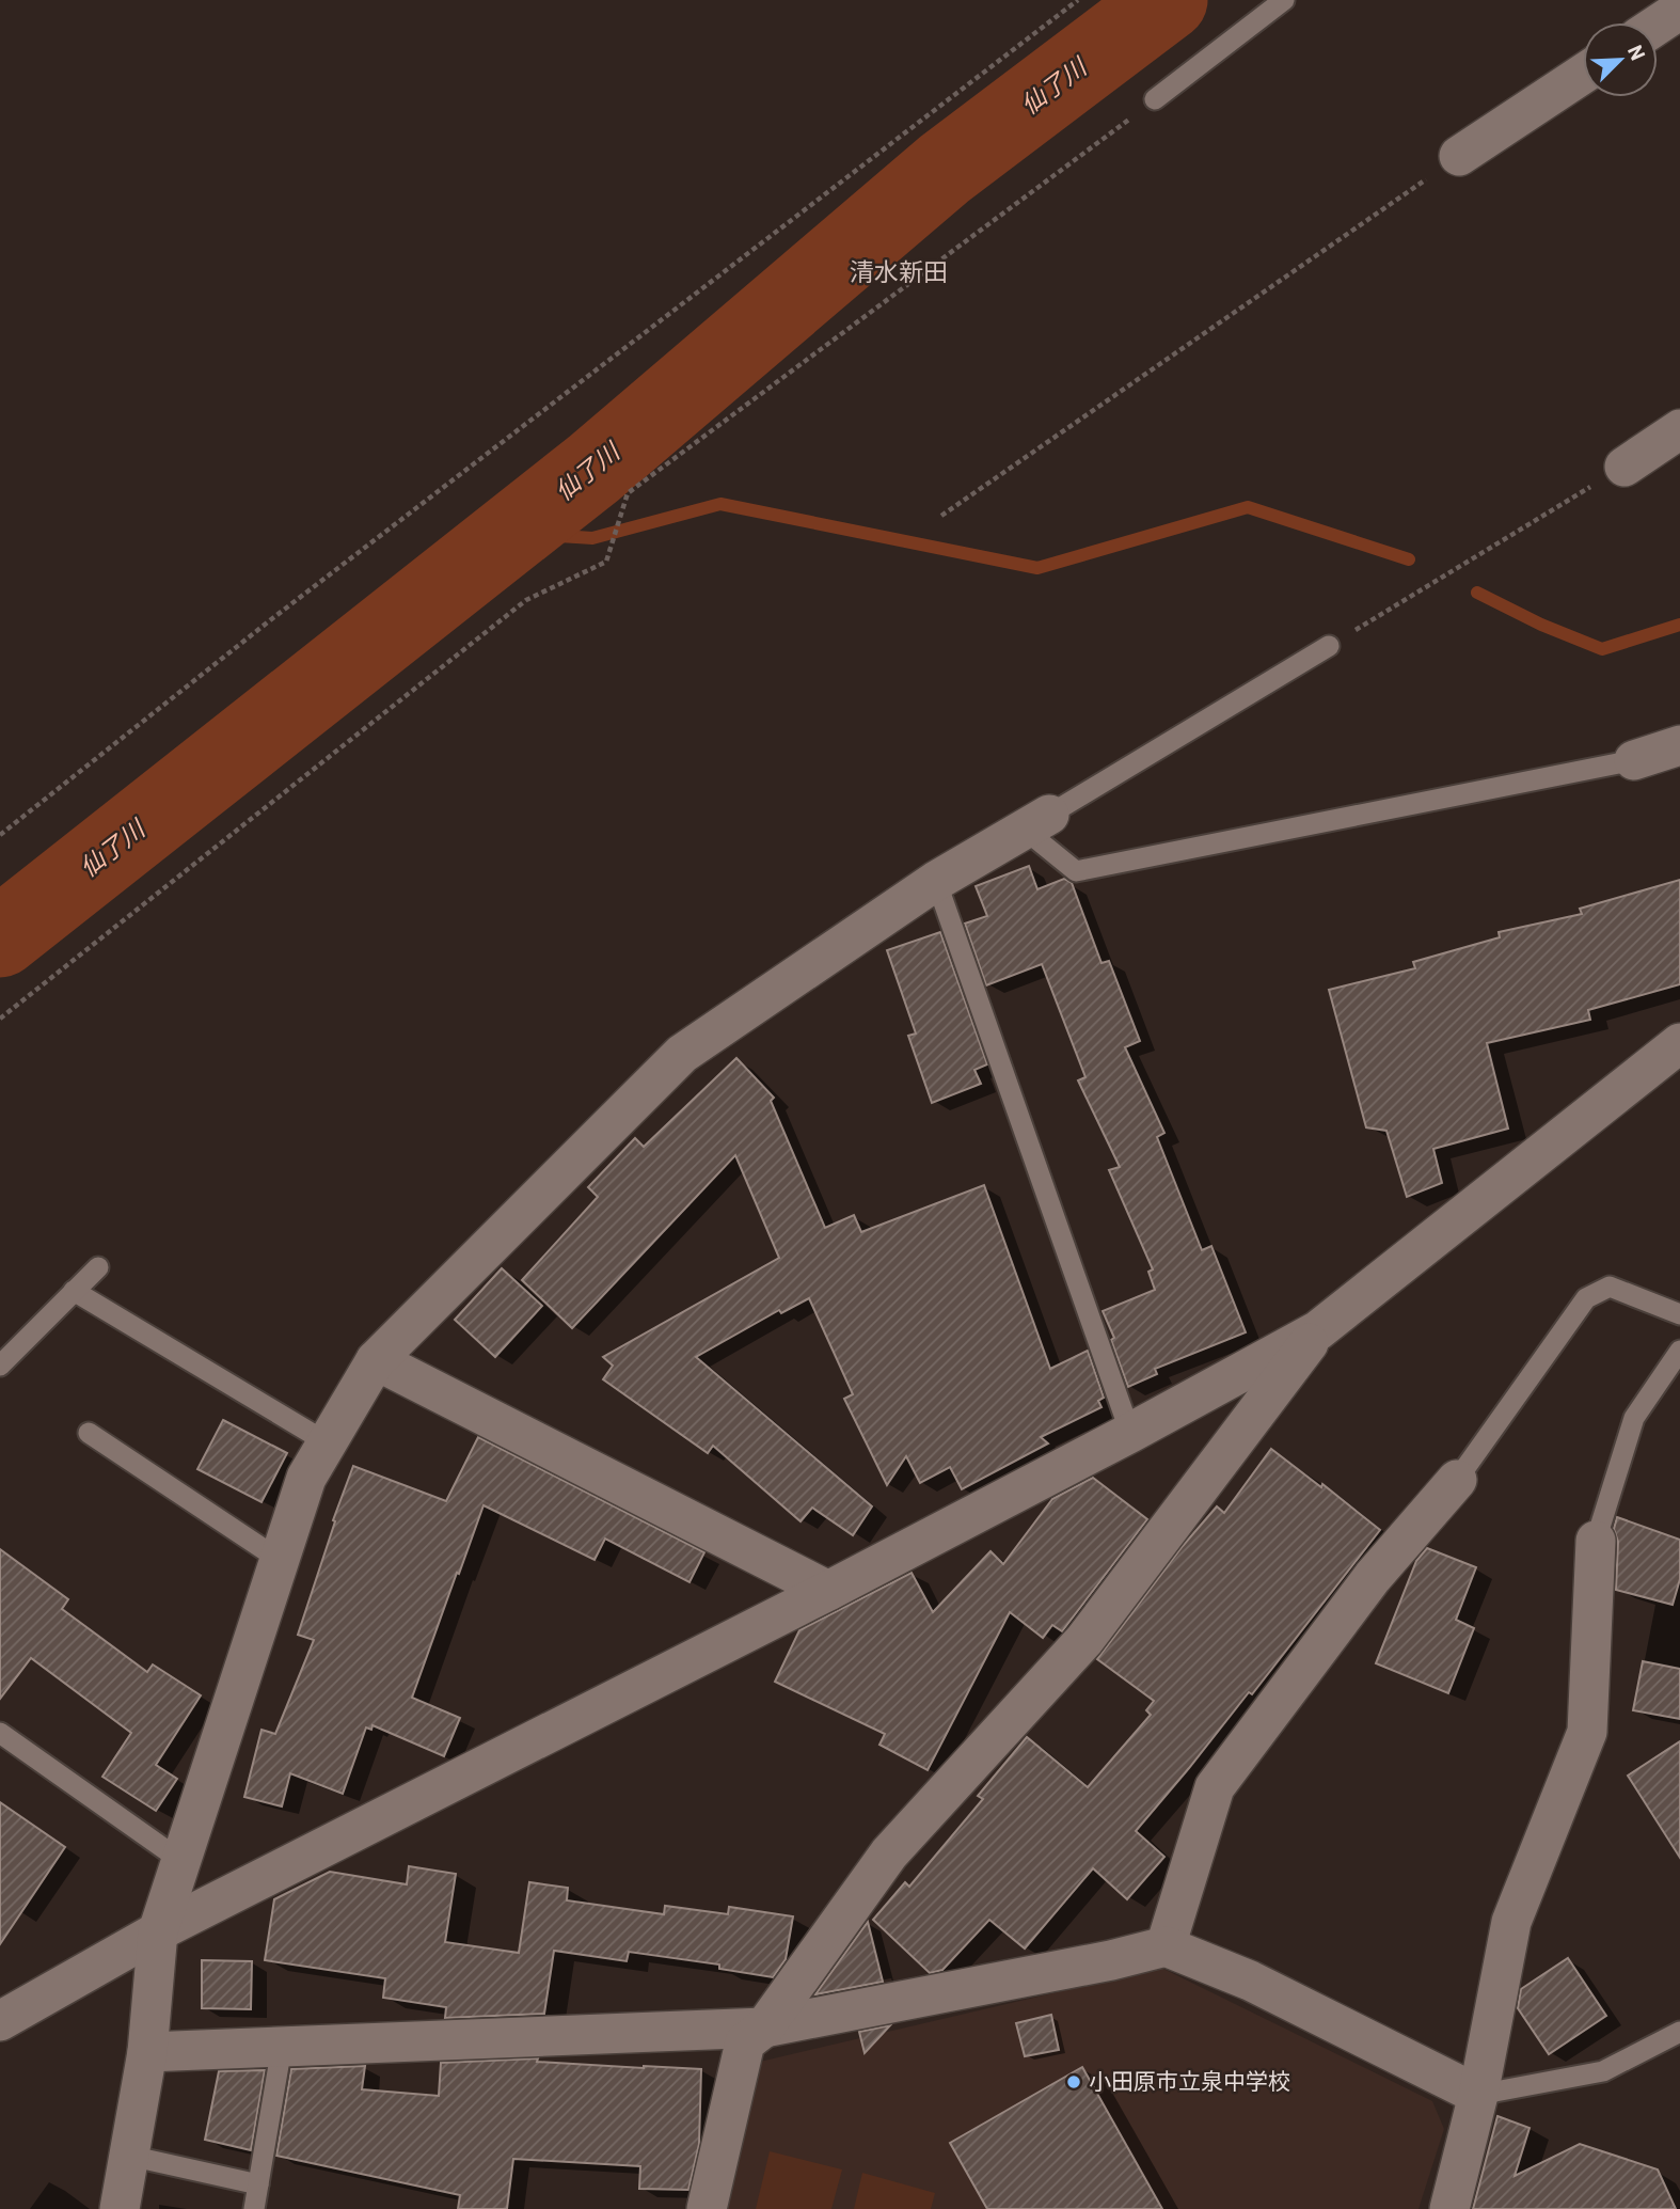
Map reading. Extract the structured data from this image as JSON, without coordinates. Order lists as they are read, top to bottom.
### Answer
{
  "districts": ["清水新田"],
  "water": ["仙了川"],
  "places": ["小田原市立泉中学校"],
  "north": "top right"
}
